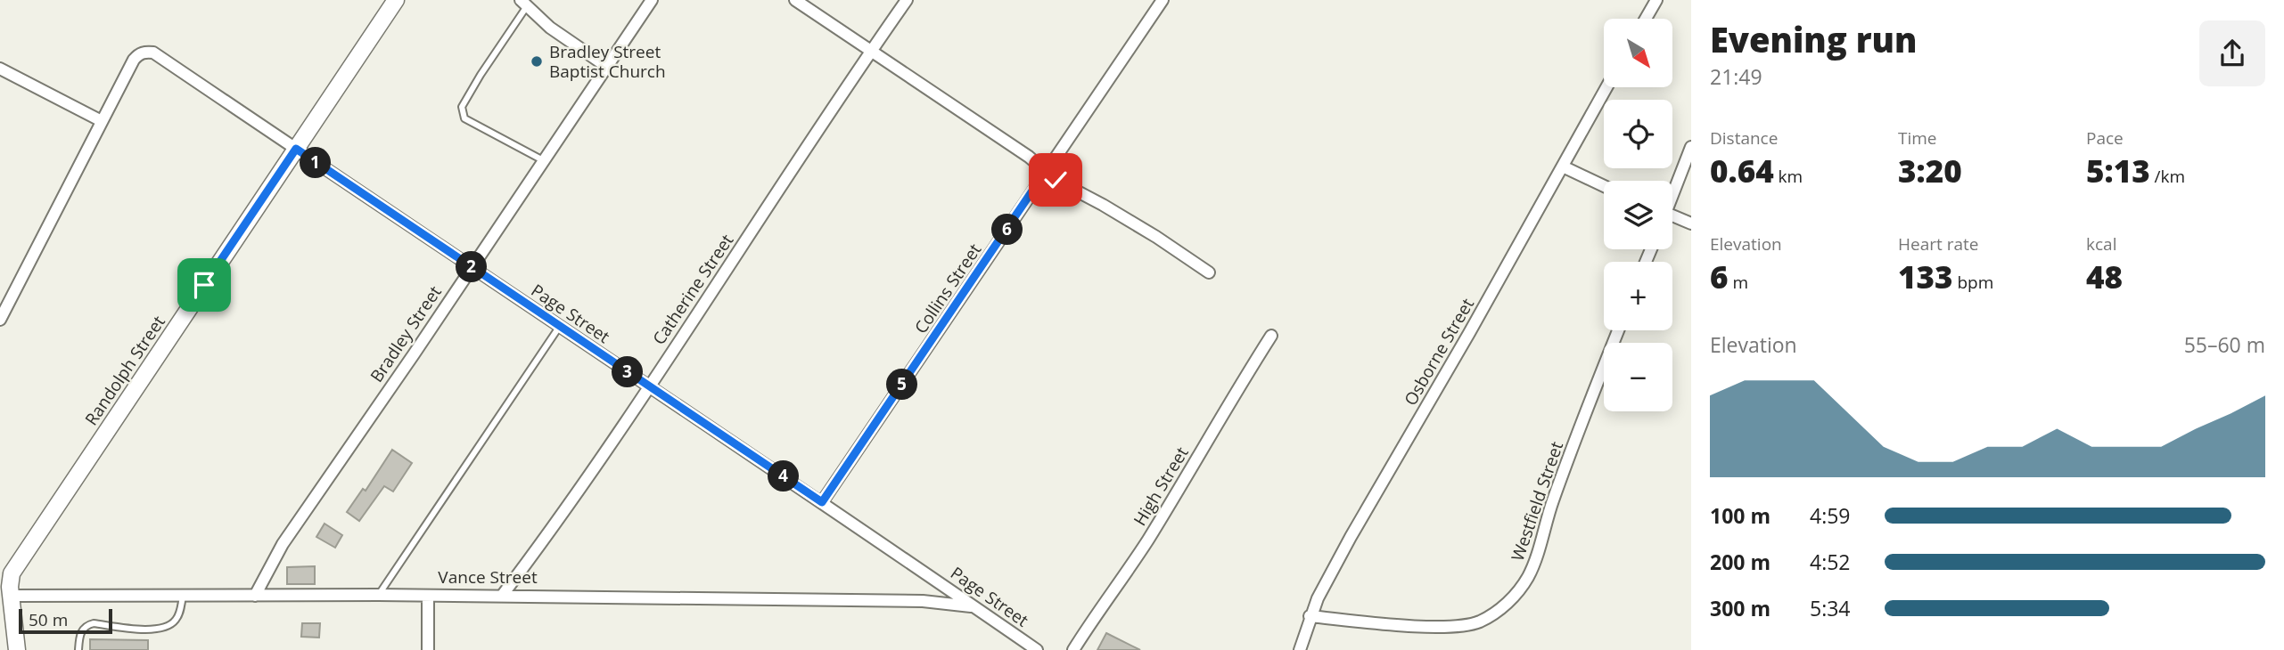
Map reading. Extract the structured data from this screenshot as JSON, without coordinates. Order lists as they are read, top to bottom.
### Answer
{
  "streets": {
    "street": [
      "Collins Street",
      "Catherine Street",
      "Page Street",
      "Bradley Street",
      "Osborne Street",
      "Randolph Street",
      "High Street",
      "Westfield Street",
      "Vance Street"
    ]
  },
  "crossings": [
    ["Collins Street", "Page Street"],
    ["Catherine Street", "Page Street"],
    ["Catherine Street", "Vance Street"],
    ["Page Street", "Bradley Street"],
    ["Page Street", "Randolph Street"],
    ["Page Street", "Vance Street"],
    ["Bradley Street", "Vance Street"],
    ["Osborne Street", "Westfield Street"],
    ["Randolph Street", "Vance Street"]
  ],
  "places": ["Bradley Street Baptist Church"],
  "scale_bar": "50 m",
  "north": "bottom right",
  "page": {
    "heading": ["Evening run", "21:49"],
    "map_buttons": ["+", "−"],
    "stats": [
      ["Distance", "0.64 km"],
      ["Time", "3:20"],
      ["Pace", "5:13 /km"],
      ["Elevation", "6 m"],
      ["Heart rate", "133 bpm"],
      ["kcal", "48"]
    ],
    "pins": [
      "1",
      "6",
      "2",
      "3",
      "5",
      "4"
    ],
    "chart": ["Elevation", "55–60 m"],
    "list": [
      {
        "name": "100 m",
        "note": "4:59"
      },
      {
        "name": "200 m",
        "note": "4:52"
      },
      {
        "name": "300 m",
        "note": "5:34"
      }
    ],
    "scale": "50 m"
  }
}
